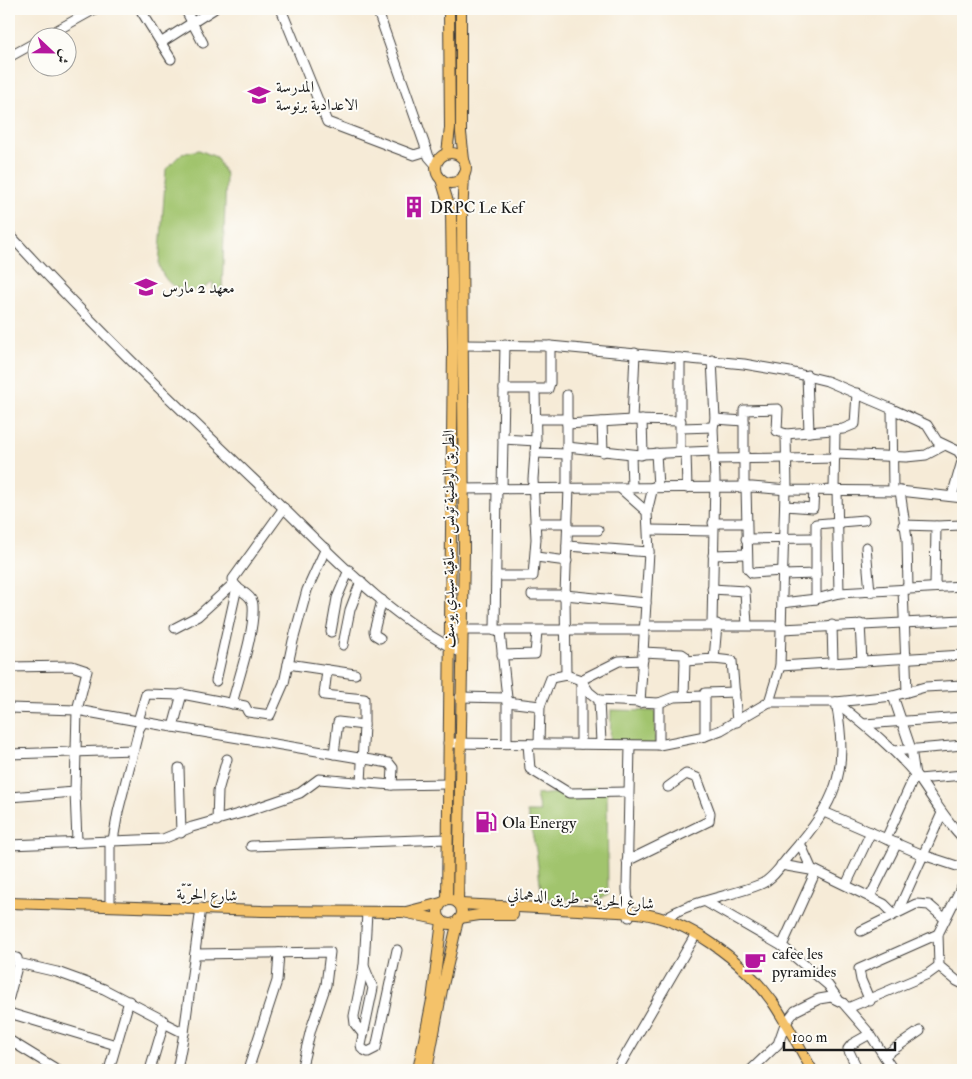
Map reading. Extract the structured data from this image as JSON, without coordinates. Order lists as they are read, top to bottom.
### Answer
{
  "streets": {
    "main road": ["الطريق الوطنية تونس - ساقية سيدي يوسف", "شارع الحرّيّة", "شارع الحرّيّة - طريق الدهماني"]
  },
  "crossings": [
    ["الطريق الوطنية تونس - ساقية سيدي يوسف", "شارع الحرّيّة"],
    ["الطريق الوطنية تونس - ساقية سيدي يوسف", "شارع الحرّيّة - طريق الدهماني"],
    ["شارع الحرّيّة", "شارع الحرّيّة - طريق الدهماني"]
  ],
  "places": {
    "school or university": ["المدرسة الاعدادية برنوسة", "معهد 2 مارس"],
    "building": ["DRPC Le Kef"],
    "fuel station": ["Ola Energy"],
    "cafe": ["cafee les pyramides"]
  },
  "scale_bar": "100 m",
  "north": "right"
}
